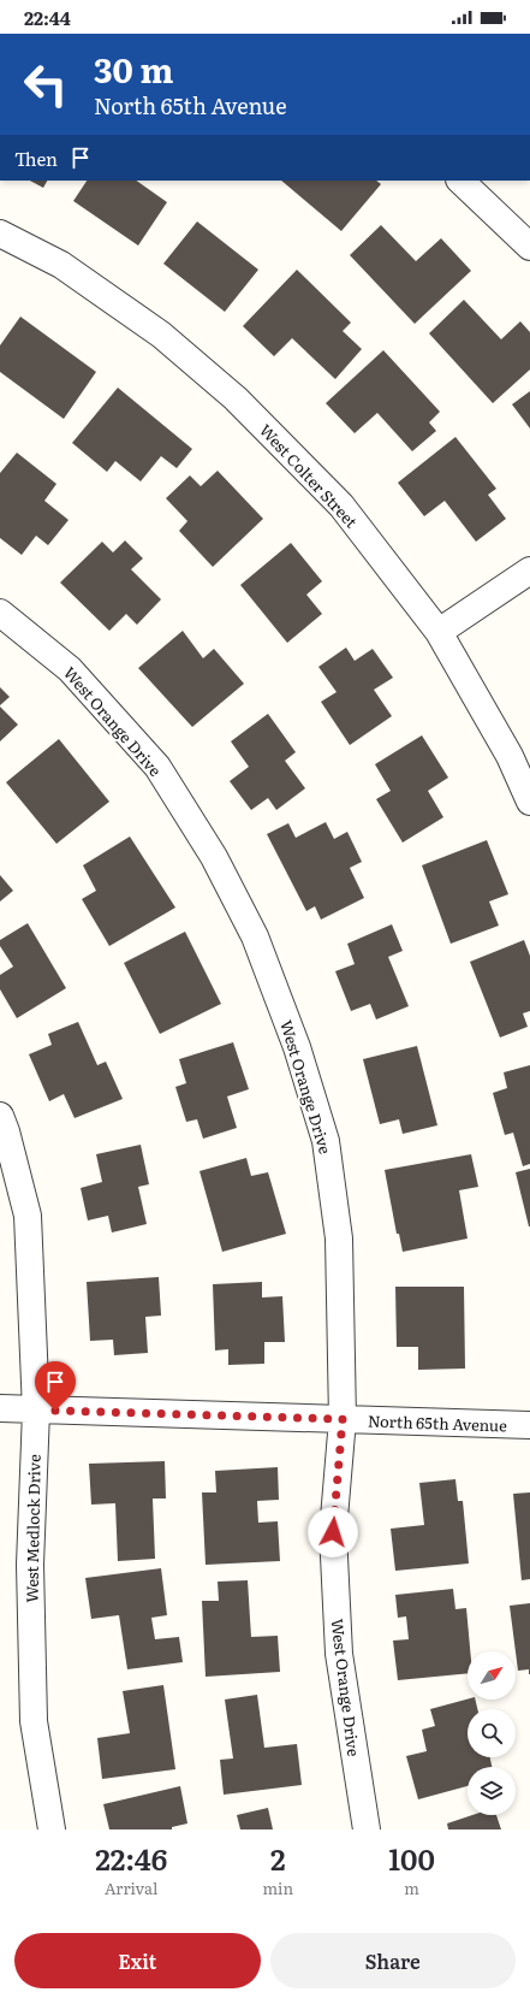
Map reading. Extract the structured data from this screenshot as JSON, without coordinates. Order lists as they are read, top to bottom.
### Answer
{
  "streets": {
    "street": [
      "West Colter Street",
      "West Orange Drive",
      "North 65th Avenue",
      "West Medlock Drive"
    ]
  },
  "crossings": [
    ["West Orange Drive", "North 65th Avenue"],
    ["North 65th Avenue", "West Medlock Drive"]
  ],
  "north": "top right",
  "page": {
    "status": "22:44",
    "turn": ["30 m", "North 65th Avenue"],
    "then": "Then",
    "eta": [
      "22:46",
      "Arrival",
      "2",
      "min",
      "100",
      "m"
    ],
    "buttons": ["Exit", "Share"]
  }
}
